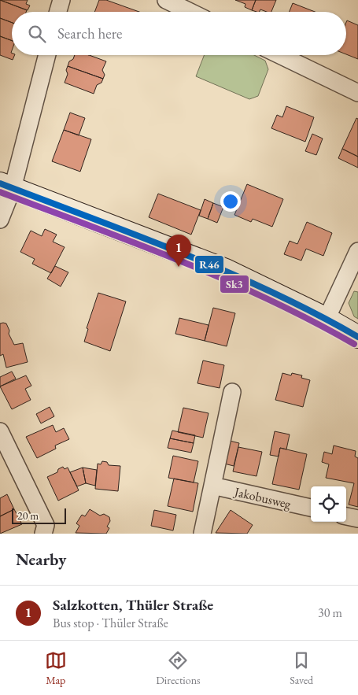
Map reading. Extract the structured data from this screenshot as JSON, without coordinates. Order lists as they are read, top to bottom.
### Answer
{
  "streets": {
    "street": ["Jakobusweg"]
  },
  "lines": ["transit line R46", "transit line Sk3"],
  "scale_bar": "20 m",
  "page": {
    "search": "Search here",
    "pins": "1",
    "scale": "20 m",
    "heading": "Nearby",
    "list": [
      {
        "mark": "1",
        "name": "Salzkotten, Thüler Straße",
        "note": "Bus stop · Thüler Straße",
        "value": "30 m"
      }
    ],
    "nav": ["Map", "Directions", "Saved"]
  }
}
